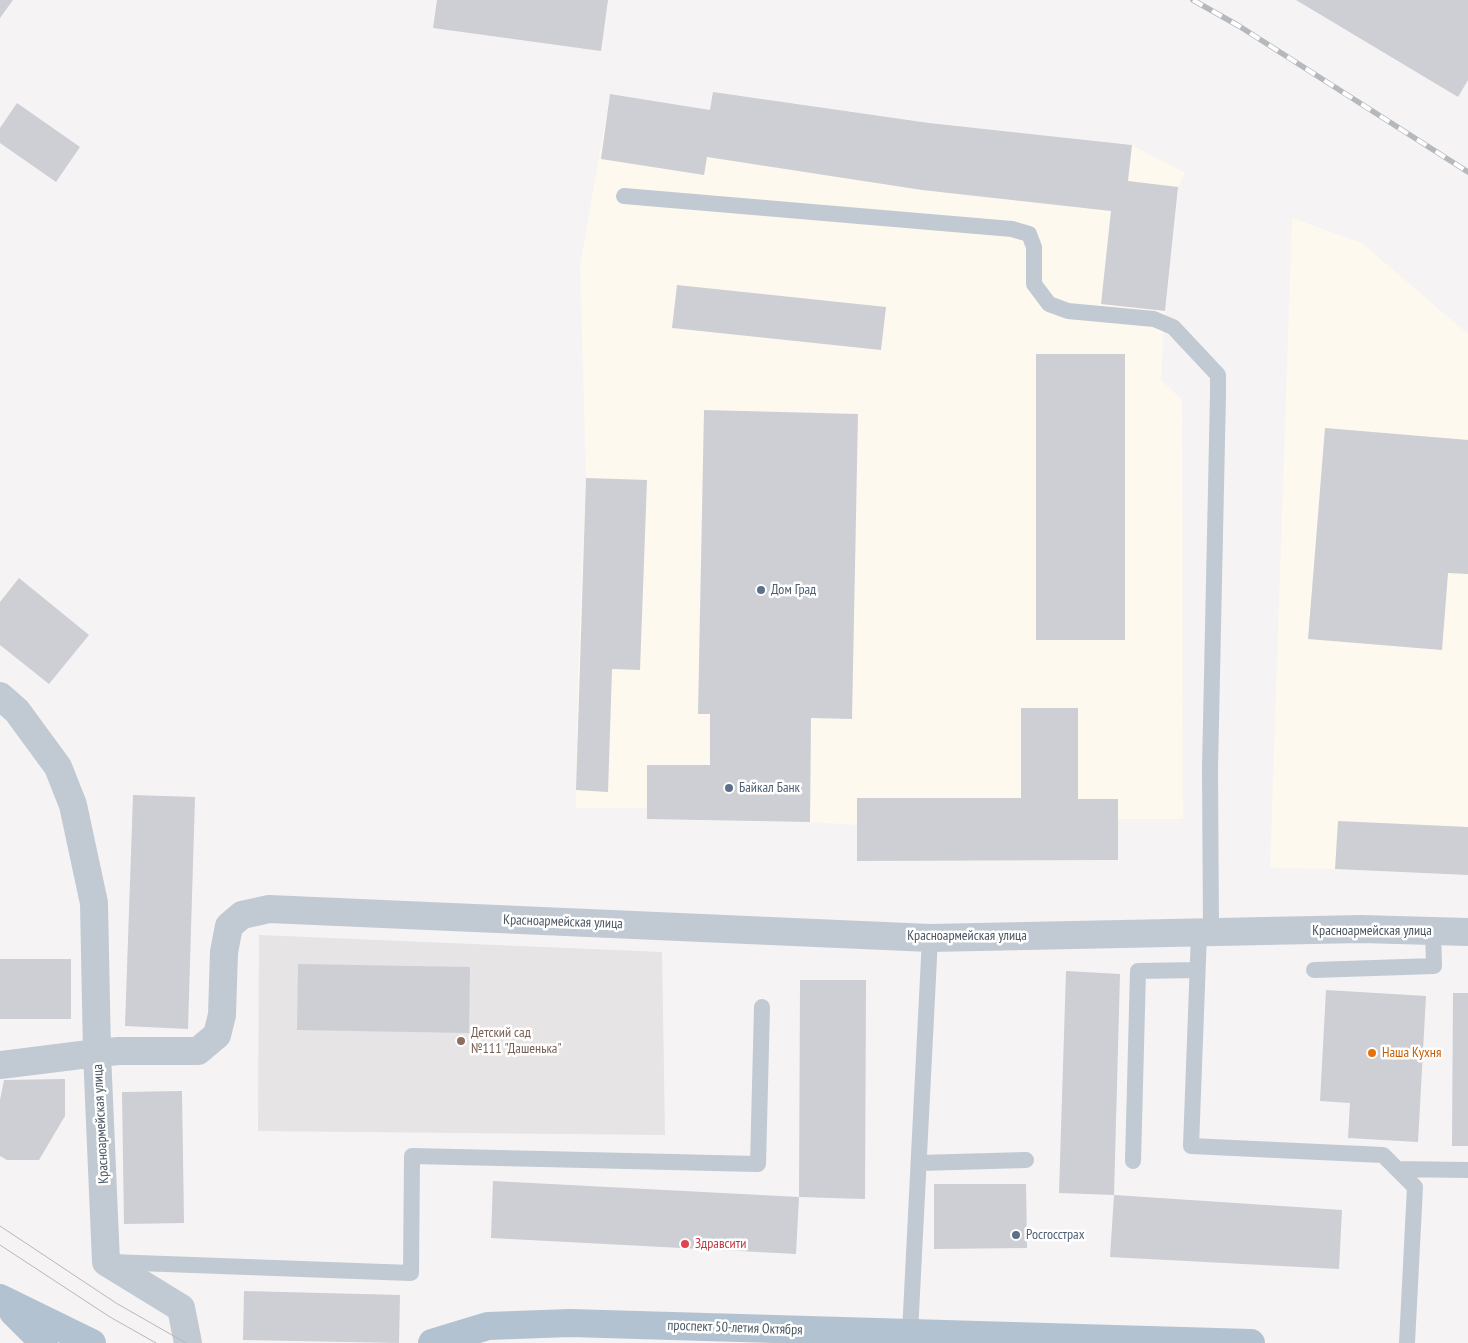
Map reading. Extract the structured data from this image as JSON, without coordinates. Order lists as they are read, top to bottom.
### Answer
{
  "streets": {
    "main road": ["проспект 50-летия Октября"],
    "street": ["Красноармейская улица"]
  },
  "places": [
    "Дом Град",
    "Байкал Банк",
    "Детский сад №111 \"Дашенька\"",
    "Наша Кухня",
    "Росгосстрах",
    "Здравсити"
  ]
}
